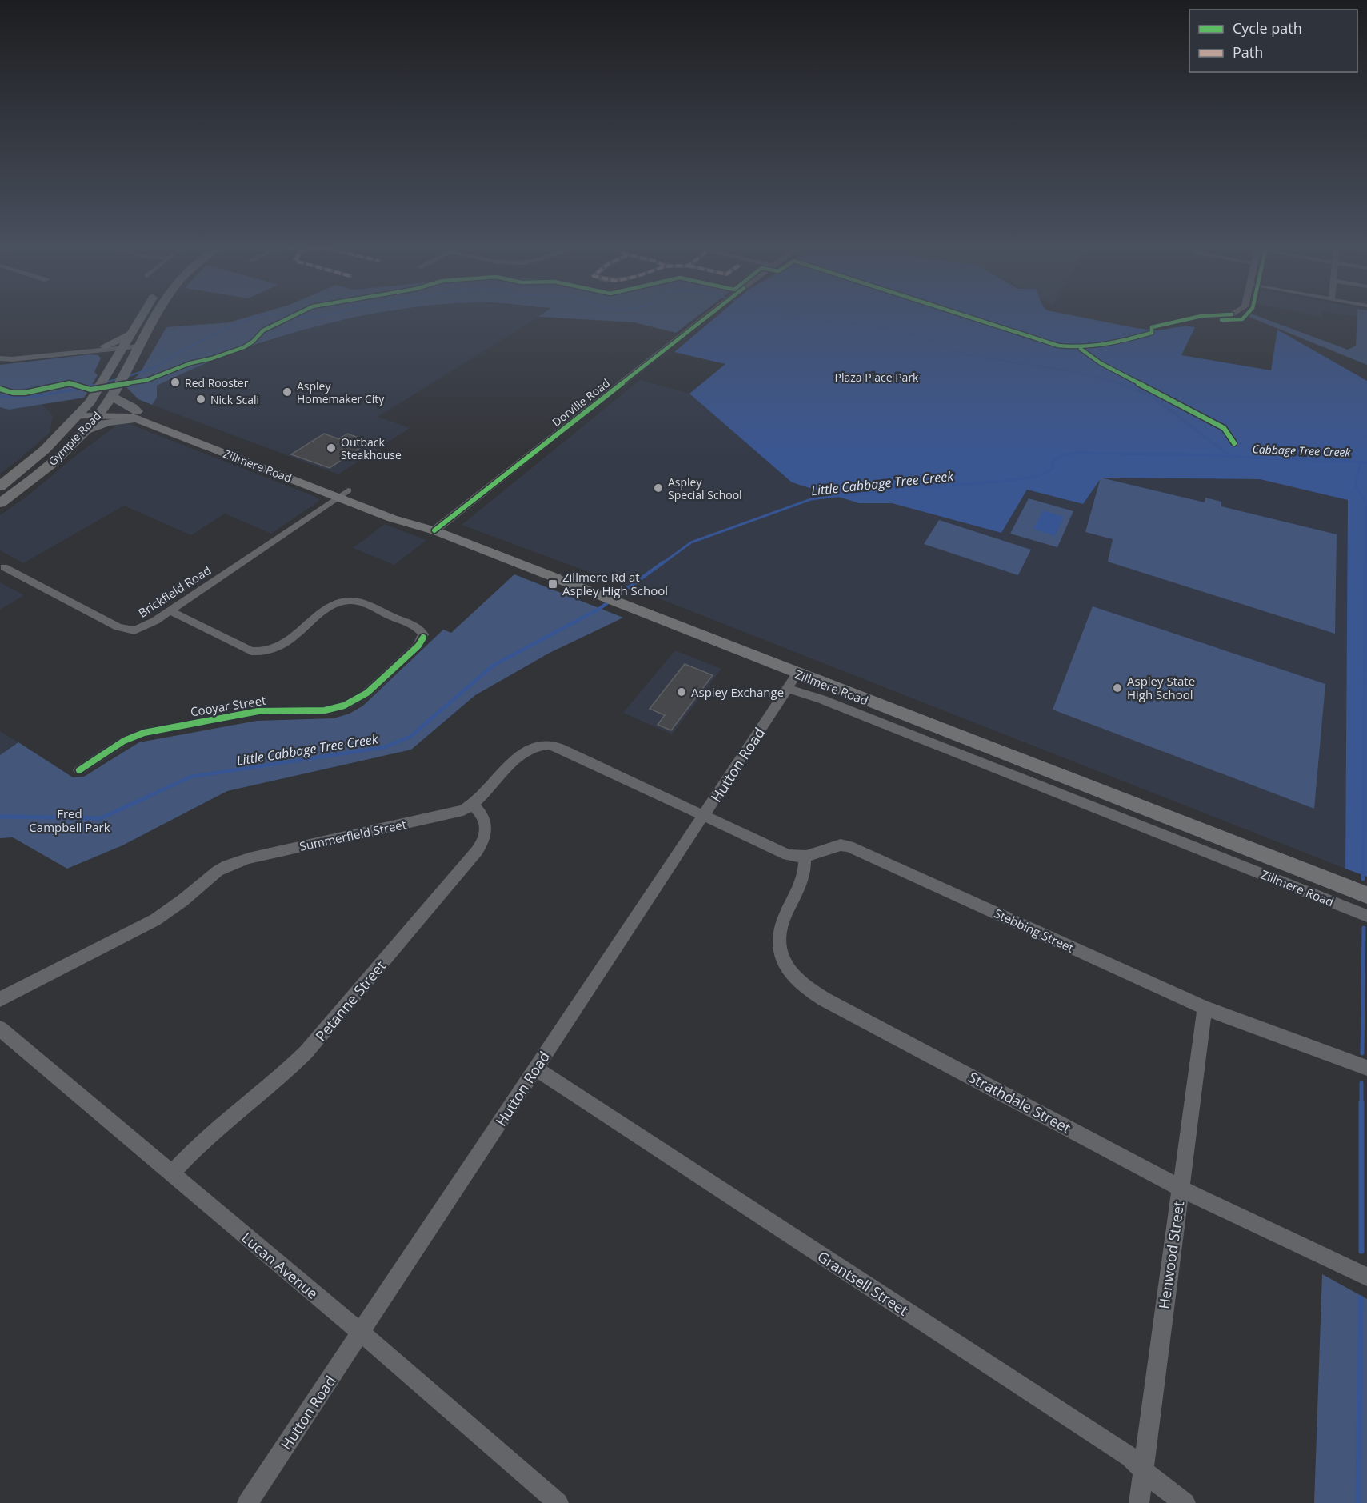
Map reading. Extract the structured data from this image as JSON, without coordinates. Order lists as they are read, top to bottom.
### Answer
{
  "streets": {
    "highway": ["Gympie Road"],
    "main road": ["Zillmere Road"],
    "street": [
      "Dorville Road",
      "Brickfield Road",
      "Cooyar Street",
      "Hutton Road",
      "Summerfield Street",
      "Stebbing Street",
      "Petanne Street",
      "Strathdale Street",
      "Henwood Street",
      "Lucan Avenue",
      "Grantsell Street"
    ]
  },
  "crossings": [
    ["Dorville Road", "Zillmere Road"],
    ["Gympie Road", "Zillmere Road"],
    ["Zillmere Road", "Brickfield Road"],
    ["Zillmere Road", "Hutton Road"],
    ["Brickfield Road", "Cooyar Street"],
    ["Hutton Road", "Summerfield Street"],
    ["Hutton Road", "Lucan Avenue"],
    ["Hutton Road", "Grantsell Street"],
    ["Summerfield Street", "Petanne Street"],
    ["Stebbing Street", "Strathdale Street"],
    ["Stebbing Street", "Henwood Street"],
    ["Petanne Street", "Lucan Avenue"],
    ["Strathdale Street", "Henwood Street"],
    ["Henwood Street", "Grantsell Street"]
  ],
  "water": ["Cabbage Tree Creek", "Little Cabbage Tree Creek"],
  "parks": ["Plaza Place Park", "Fred Campbell Park"],
  "places": {
    "other": [
      "Red Rooster",
      "Aspley Homemaker City",
      "Nick Scali",
      "Outback Steakhouse",
      "Aspley Special School",
      "Aspley State High School",
      "Aspley Exchange"
    ],
    "transit": ["Zillmere Rd at Aspley High School"]
  },
  "legend": ["Cycle path", "Path"]
}
